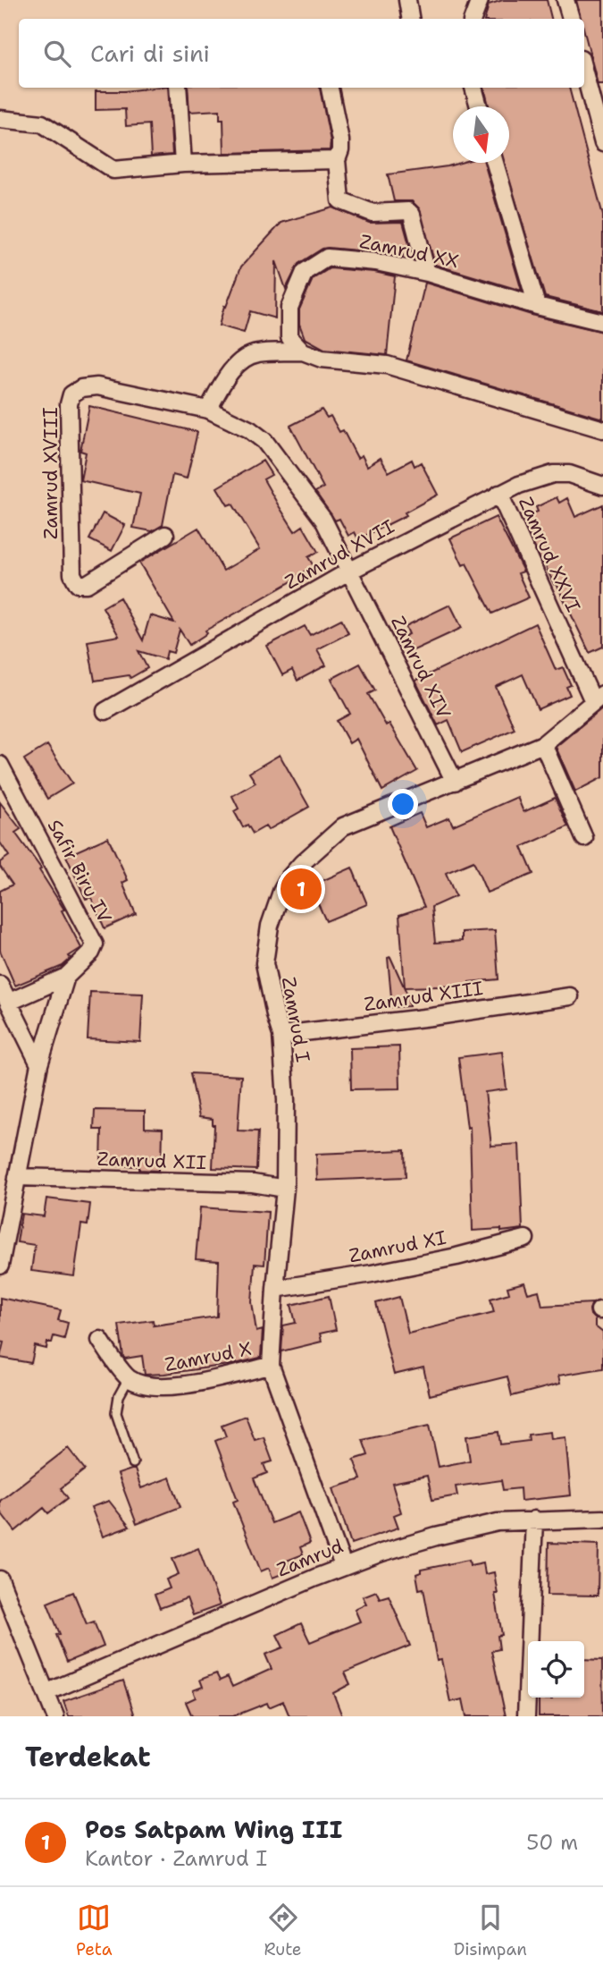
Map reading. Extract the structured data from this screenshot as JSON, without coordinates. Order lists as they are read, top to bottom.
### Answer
{
  "streets": {
    "street": [
      "Zamrud XX",
      "Zamrud XVIII",
      "Zamrud XVII",
      "Zamrud XXVI",
      "Zamrud XIV",
      "Safir Biru IV",
      "Zamrud XIII",
      "Zamrud I",
      "Zamrud XII",
      "Zamrud XI",
      "Zamrud X",
      "Zamrud"
    ]
  },
  "crossings": [
    ["Zamrud XVIII", "Zamrud XVII"],
    ["Zamrud XVIII", "Zamrud XIV"],
    ["Zamrud XVII", "Zamrud XXVI"],
    ["Zamrud XVII", "Zamrud XIV"],
    ["Zamrud XXVI", "Zamrud I"],
    ["Zamrud XIV", "Zamrud I"],
    ["Safir Biru IV", "Zamrud XII"],
    ["Zamrud XIII", "Zamrud I"],
    ["Zamrud I", "Zamrud XII"],
    ["Zamrud I", "Zamrud XI"],
    ["Zamrud I", "Zamrud X"],
    ["Zamrud I", "Zamrud"]
  ],
  "north": "bottom",
  "page": {
    "search": "Cari di sini",
    "pins": "1",
    "heading": "Terdekat",
    "list": [
      {
        "mark": "1",
        "name": "Pos Satpam Wing III",
        "note": "Kantor · Zamrud I",
        "value": "50 m"
      }
    ],
    "nav": ["Peta", "Rute", "Disimpan"]
  }
}
